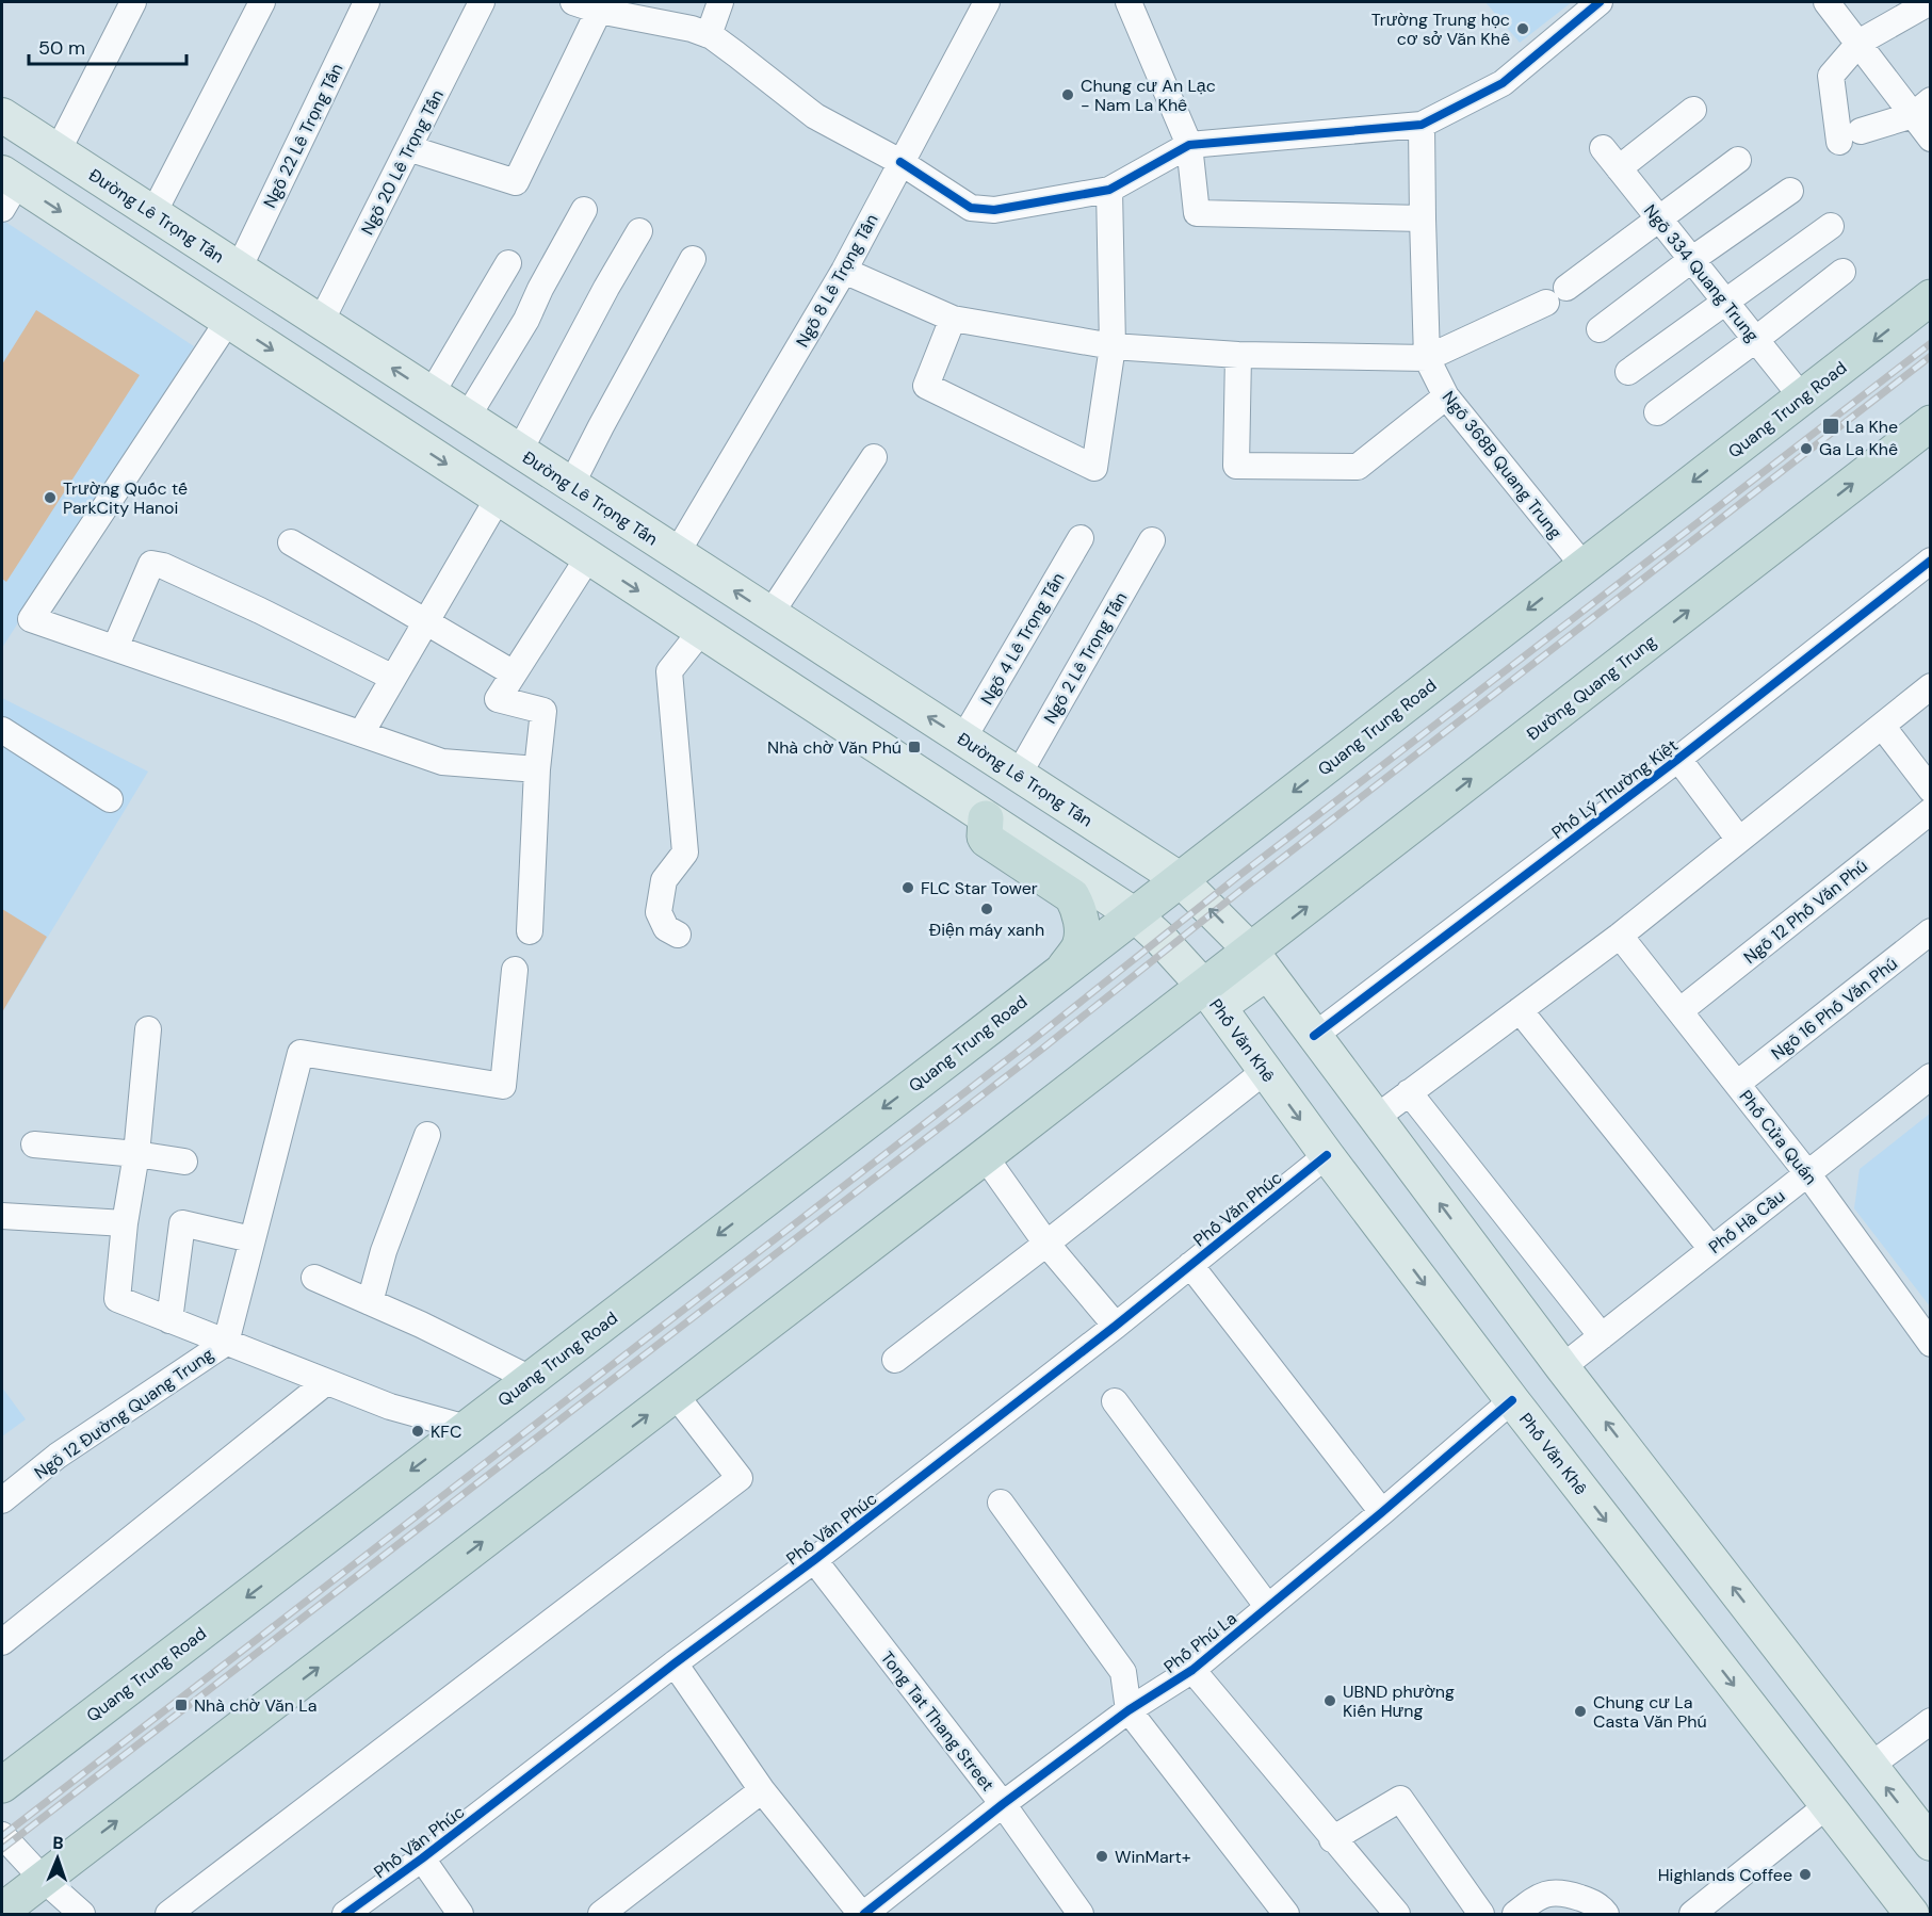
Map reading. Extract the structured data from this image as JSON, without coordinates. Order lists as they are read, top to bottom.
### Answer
{
  "streets": {
    "highway": ["Quang Trung Road", "Đường Quang Trung"],
    "main road": ["Đường Lê Trọng Tấn", "Phố Văn Khê"],
    "street": [
      "Ngõ 22 Lê Trọng Tấn",
      "Ngõ 20 Lê Trọng Tấn",
      "Ngõ 334 Quang Trung",
      "Ngõ 8 Lê Trọng Tấn",
      "Ngõ 368B Quang Trung",
      "Ngõ 4 Lê Trọng Tấn",
      "Ngõ 2 Lê Trọng Tấn",
      "Phố Lý Thường Kiệt",
      "Ngõ 12 Phố Văn Phú",
      "Ngõ 16 Phố Văn Phú",
      "Phố Cửa Quán",
      "Phố Văn Phúc",
      "Phố Hà Cầu",
      "Ngõ 12 Đường Quang Trung",
      "Phố Phú La",
      "Tong Tat Thang Street"
    ]
  },
  "crossings": [
    ["Ngõ 22 Lê Trọng Tấn", "Đường Lê Trọng Tấn"],
    ["Ngõ 20 Lê Trọng Tấn", "Đường Lê Trọng Tấn"],
    ["Đường Lê Trọng Tấn", "Ngõ 8 Lê Trọng Tấn"],
    ["Đường Lê Trọng Tấn", "Quang Trung Road"],
    ["Đường Lê Trọng Tấn", "Ngõ 4 Lê Trọng Tấn"],
    ["Đường Lê Trọng Tấn", "Ngõ 2 Lê Trọng Tấn"],
    ["Đường Lê Trọng Tấn", "Đường Quang Trung"],
    ["Ngõ 334 Quang Trung", "Quang Trung Road"],
    ["Quang Trung Road", "Ngõ 368B Quang Trung"],
    ["Quang Trung Road", "Phố Văn Khê"],
    ["Quang Trung Road", "Ngõ 12 Đường Quang Trung"],
    ["Ngõ 12 Phố Văn Phú", "Phố Cửa Quán"],
    ["Ngõ 16 Phố Văn Phú", "Phố Cửa Quán"],
    ["Phố Văn Khê", "Phố Văn Phúc"],
    ["Phố Văn Khê", "Phố Phú La"],
    ["Phố Cửa Quán", "Phố Hà Cầu"],
    ["Phố Văn Phúc", "Tong Tat Thang Street"],
    ["Phố Phú La", "Tong Tat Thang Street"]
  ],
  "one_way": ["Đường Quang Trung"],
  "places": {
    "other": [
      "Trường Trung học cơ sở Văn Khê",
      "Chung cư An Lạc - Nam La Khê",
      "Ga La Khê",
      "Trường Quốc tế ParkCity Hanoi",
      "FLC Star Tower",
      "Điện máy xanh",
      "KFC",
      "UBND phường Kiến Hưng",
      "Chung cư La Casta Văn Phú",
      "WinMart+",
      "Highlands Coffee"
    ],
    "transit": ["La Khe", "Nhà chờ Văn Phú", "Nhà chờ Văn La"]
  },
  "scale_bar": "50 m",
  "north": "top"
}
